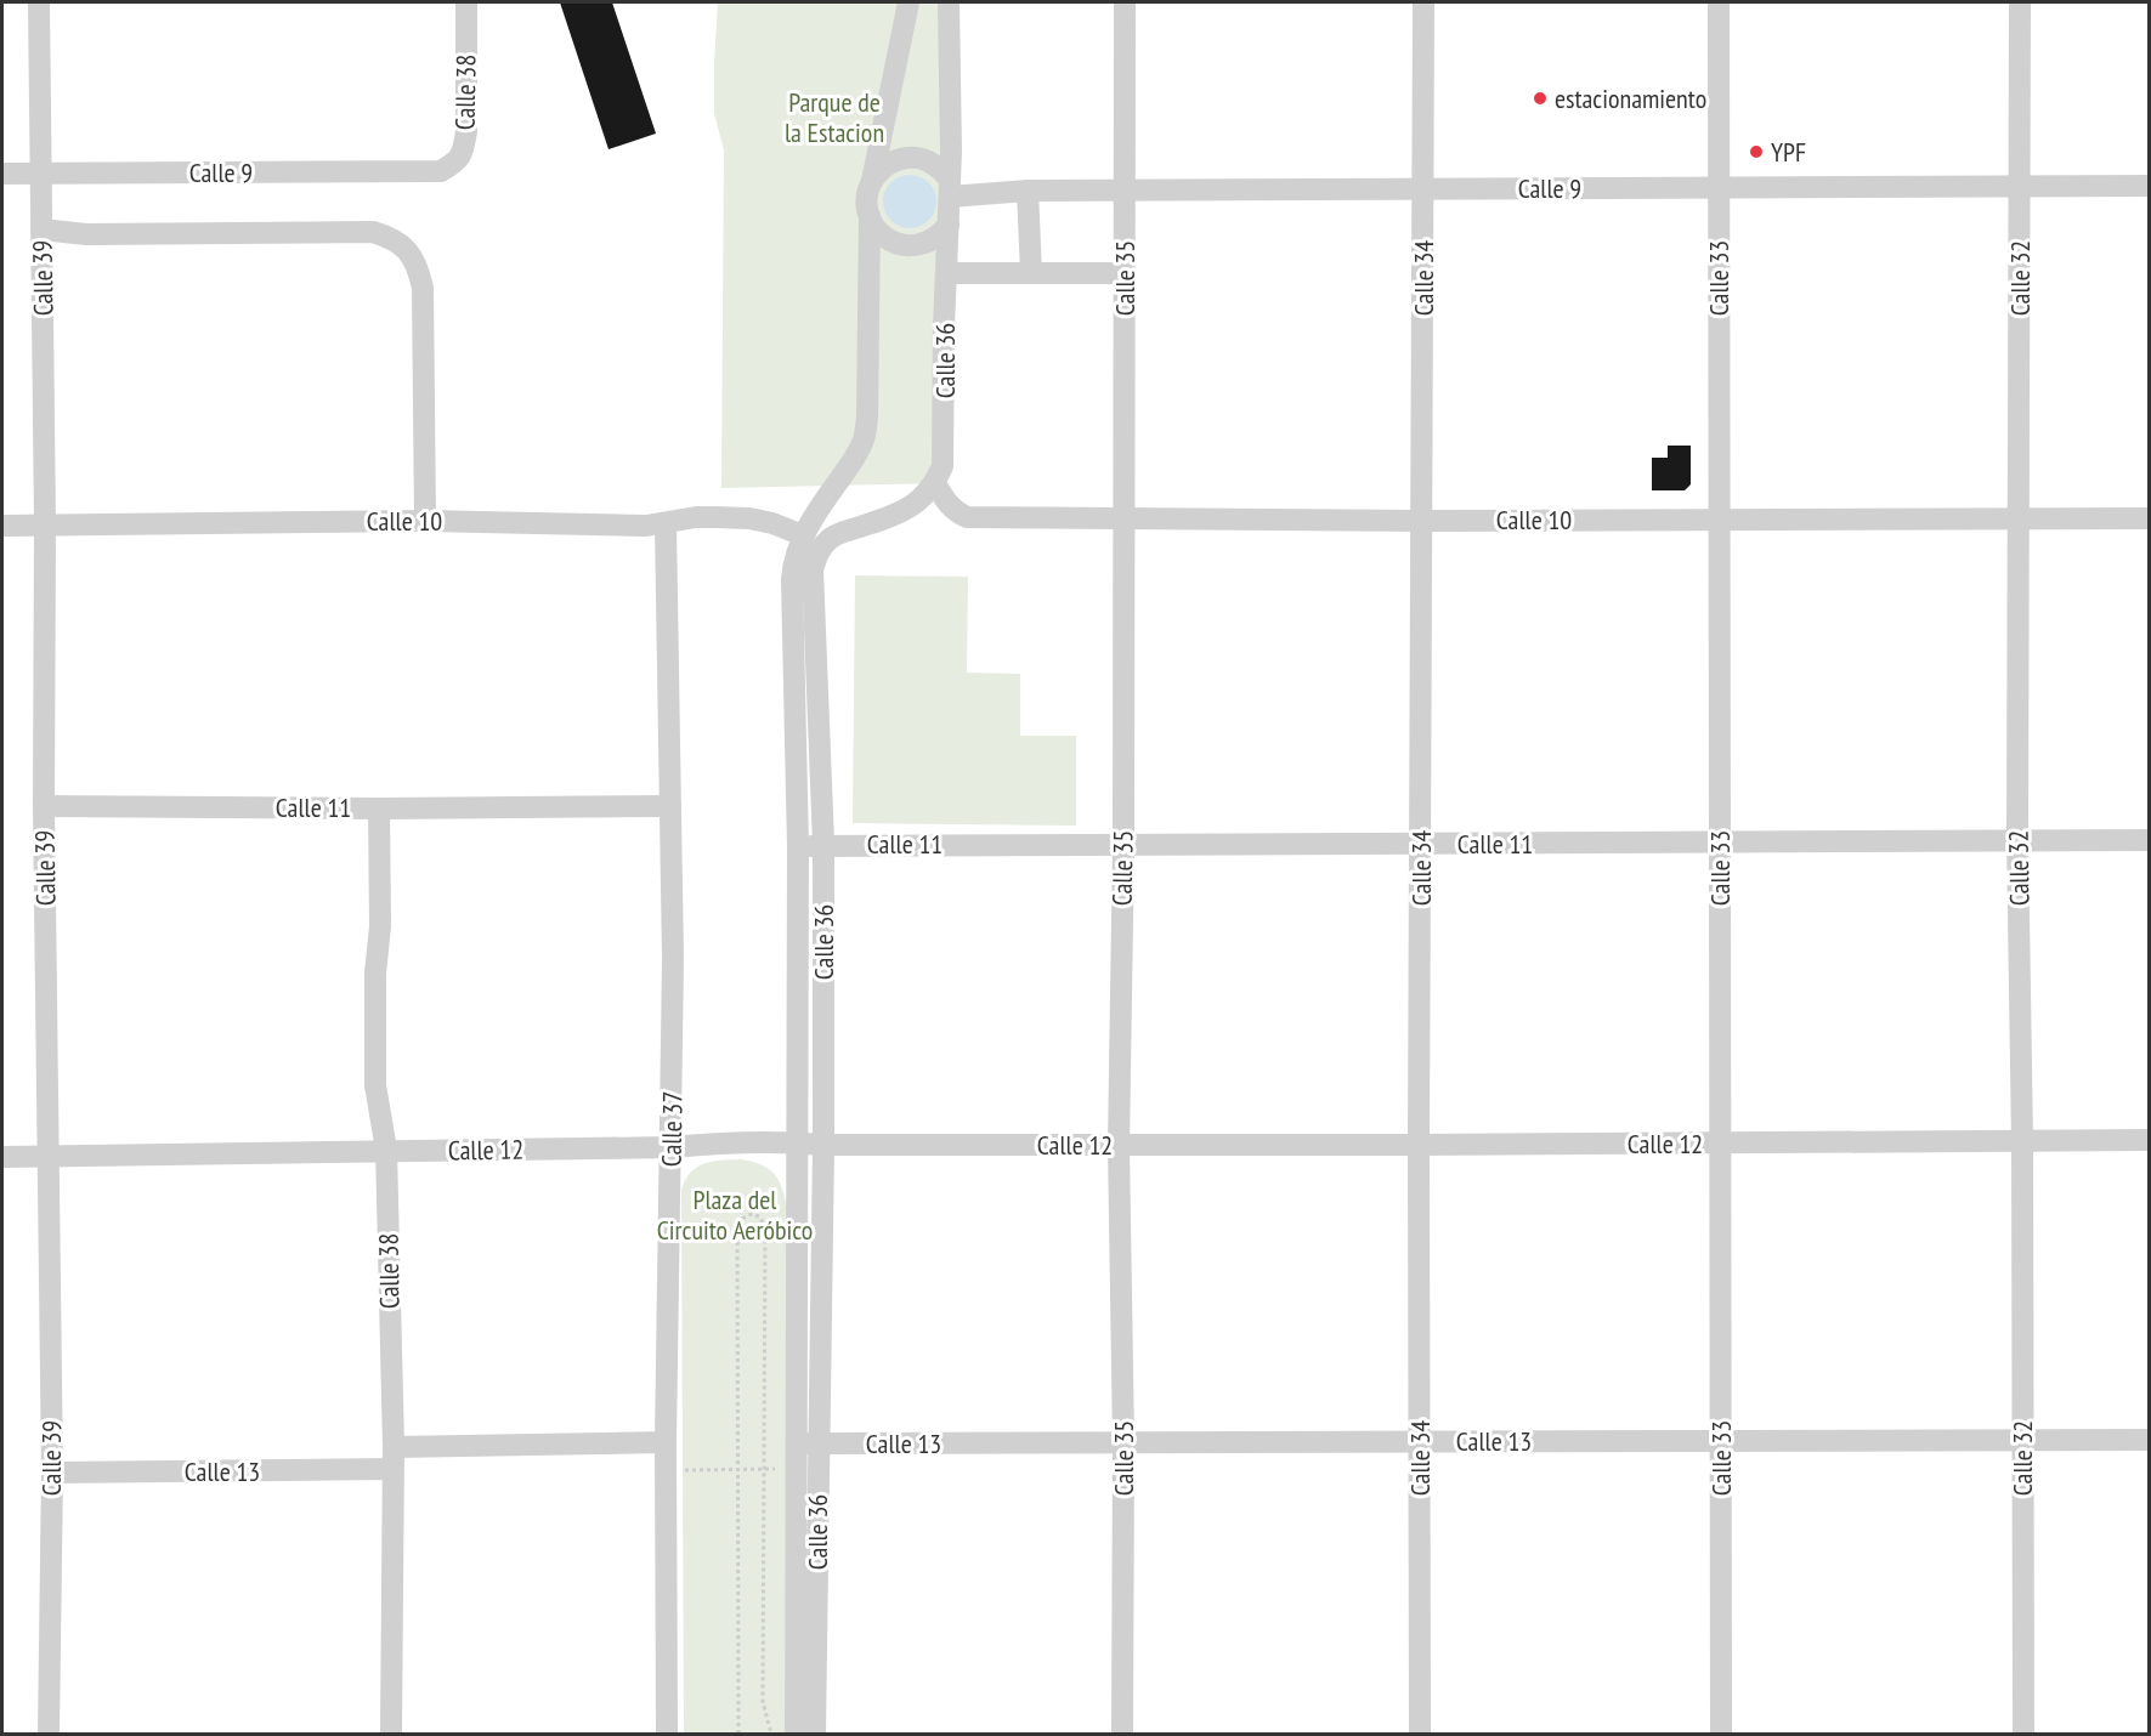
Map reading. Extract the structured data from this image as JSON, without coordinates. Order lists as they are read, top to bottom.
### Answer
{
  "streets": {
    "street": [
      "Calle 38",
      "Calle 9",
      "Calle 39",
      "Calle 35",
      "Calle 34",
      "Calle 33",
      "Calle 32",
      "Calle 36",
      "Calle 10",
      "Calle 11",
      "Calle 37",
      "Calle 12",
      "Calle 13"
    ]
  },
  "crossings": [
    ["Calle 38", "Calle 9"],
    ["Calle 38", "Calle 11"],
    ["Calle 38", "Calle 12"],
    ["Calle 38", "Calle 13"],
    ["Calle 9", "Calle 39"],
    ["Calle 9", "Calle 35"],
    ["Calle 9", "Calle 34"],
    ["Calle 9", "Calle 33"],
    ["Calle 9", "Calle 32"],
    ["Calle 9", "Calle 36"],
    ["Calle 39", "Calle 10"],
    ["Calle 39", "Calle 11"],
    ["Calle 39", "Calle 12"],
    ["Calle 39", "Calle 13"],
    ["Calle 35", "Calle 10"],
    ["Calle 35", "Calle 11"],
    ["Calle 35", "Calle 12"],
    ["Calle 35", "Calle 13"],
    ["Calle 34", "Calle 10"],
    ["Calle 34", "Calle 11"],
    ["Calle 34", "Calle 12"],
    ["Calle 34", "Calle 13"],
    ["Calle 33", "Calle 10"],
    ["Calle 33", "Calle 11"],
    ["Calle 33", "Calle 12"],
    ["Calle 33", "Calle 13"],
    ["Calle 32", "Calle 10"],
    ["Calle 32", "Calle 11"],
    ["Calle 32", "Calle 12"],
    ["Calle 32", "Calle 13"],
    ["Calle 36", "Calle 10"],
    ["Calle 36", "Calle 11"],
    ["Calle 36", "Calle 12"],
    ["Calle 36", "Calle 13"],
    ["Calle 10", "Calle 37"],
    ["Calle 11", "Calle 37"],
    ["Calle 37", "Calle 12"]
  ],
  "parks": ["Parque de la Estacion", "Plaza del Circuito Aeróbico"],
  "places": ["estacionamiento", "YPF"]
}
